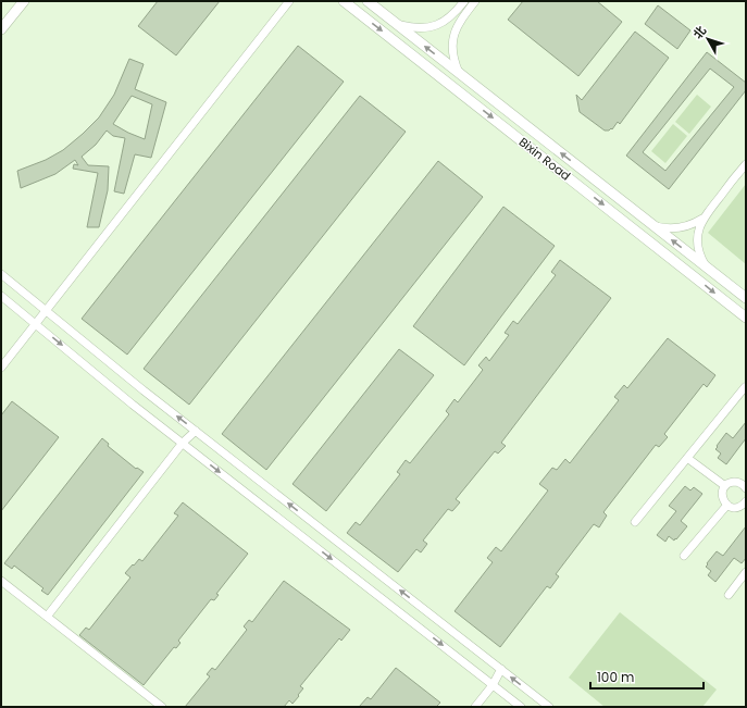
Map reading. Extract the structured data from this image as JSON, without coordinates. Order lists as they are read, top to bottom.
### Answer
{
  "streets": {
    "main road": ["Bixin Road"]
  },
  "scale_bar": "100 m",
  "north": "top left"
}
